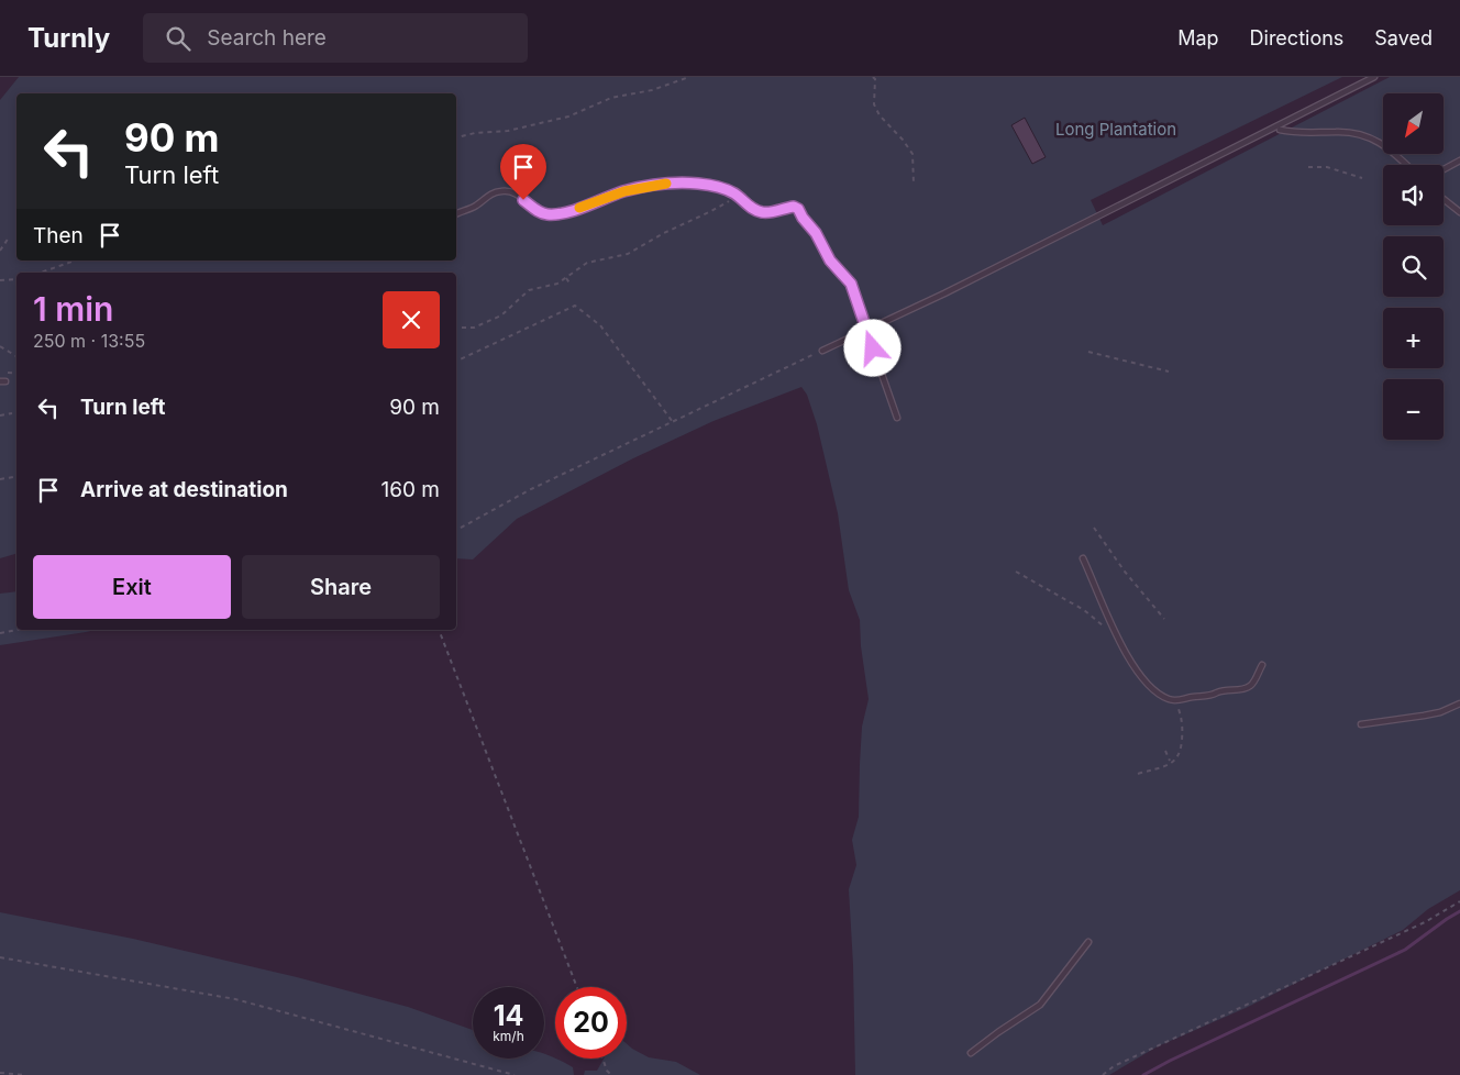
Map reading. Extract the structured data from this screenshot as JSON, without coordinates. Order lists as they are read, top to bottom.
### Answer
{
  "parks": ["Long Plantation"],
  "north": "bottom left",
  "page": {
    "header": "Turnly",
    "search": "Search here",
    "nav": ["Map", "Directions", "Saved"],
    "map_buttons": ["+", "−"],
    "turn": ["90 m", "Turn left"],
    "then": "Then",
    "heading": ["1 min", "250 m · 13:55"],
    "list": [
      {
        "name": "Turn left",
        "value": "90 m"
      },
      {
        "name": "Arrive at destination",
        "value": "160 m"
      }
    ],
    "buttons": ["Exit", "Share"],
    "speed": "14 km/h",
    "limit": "20"
  }
}
